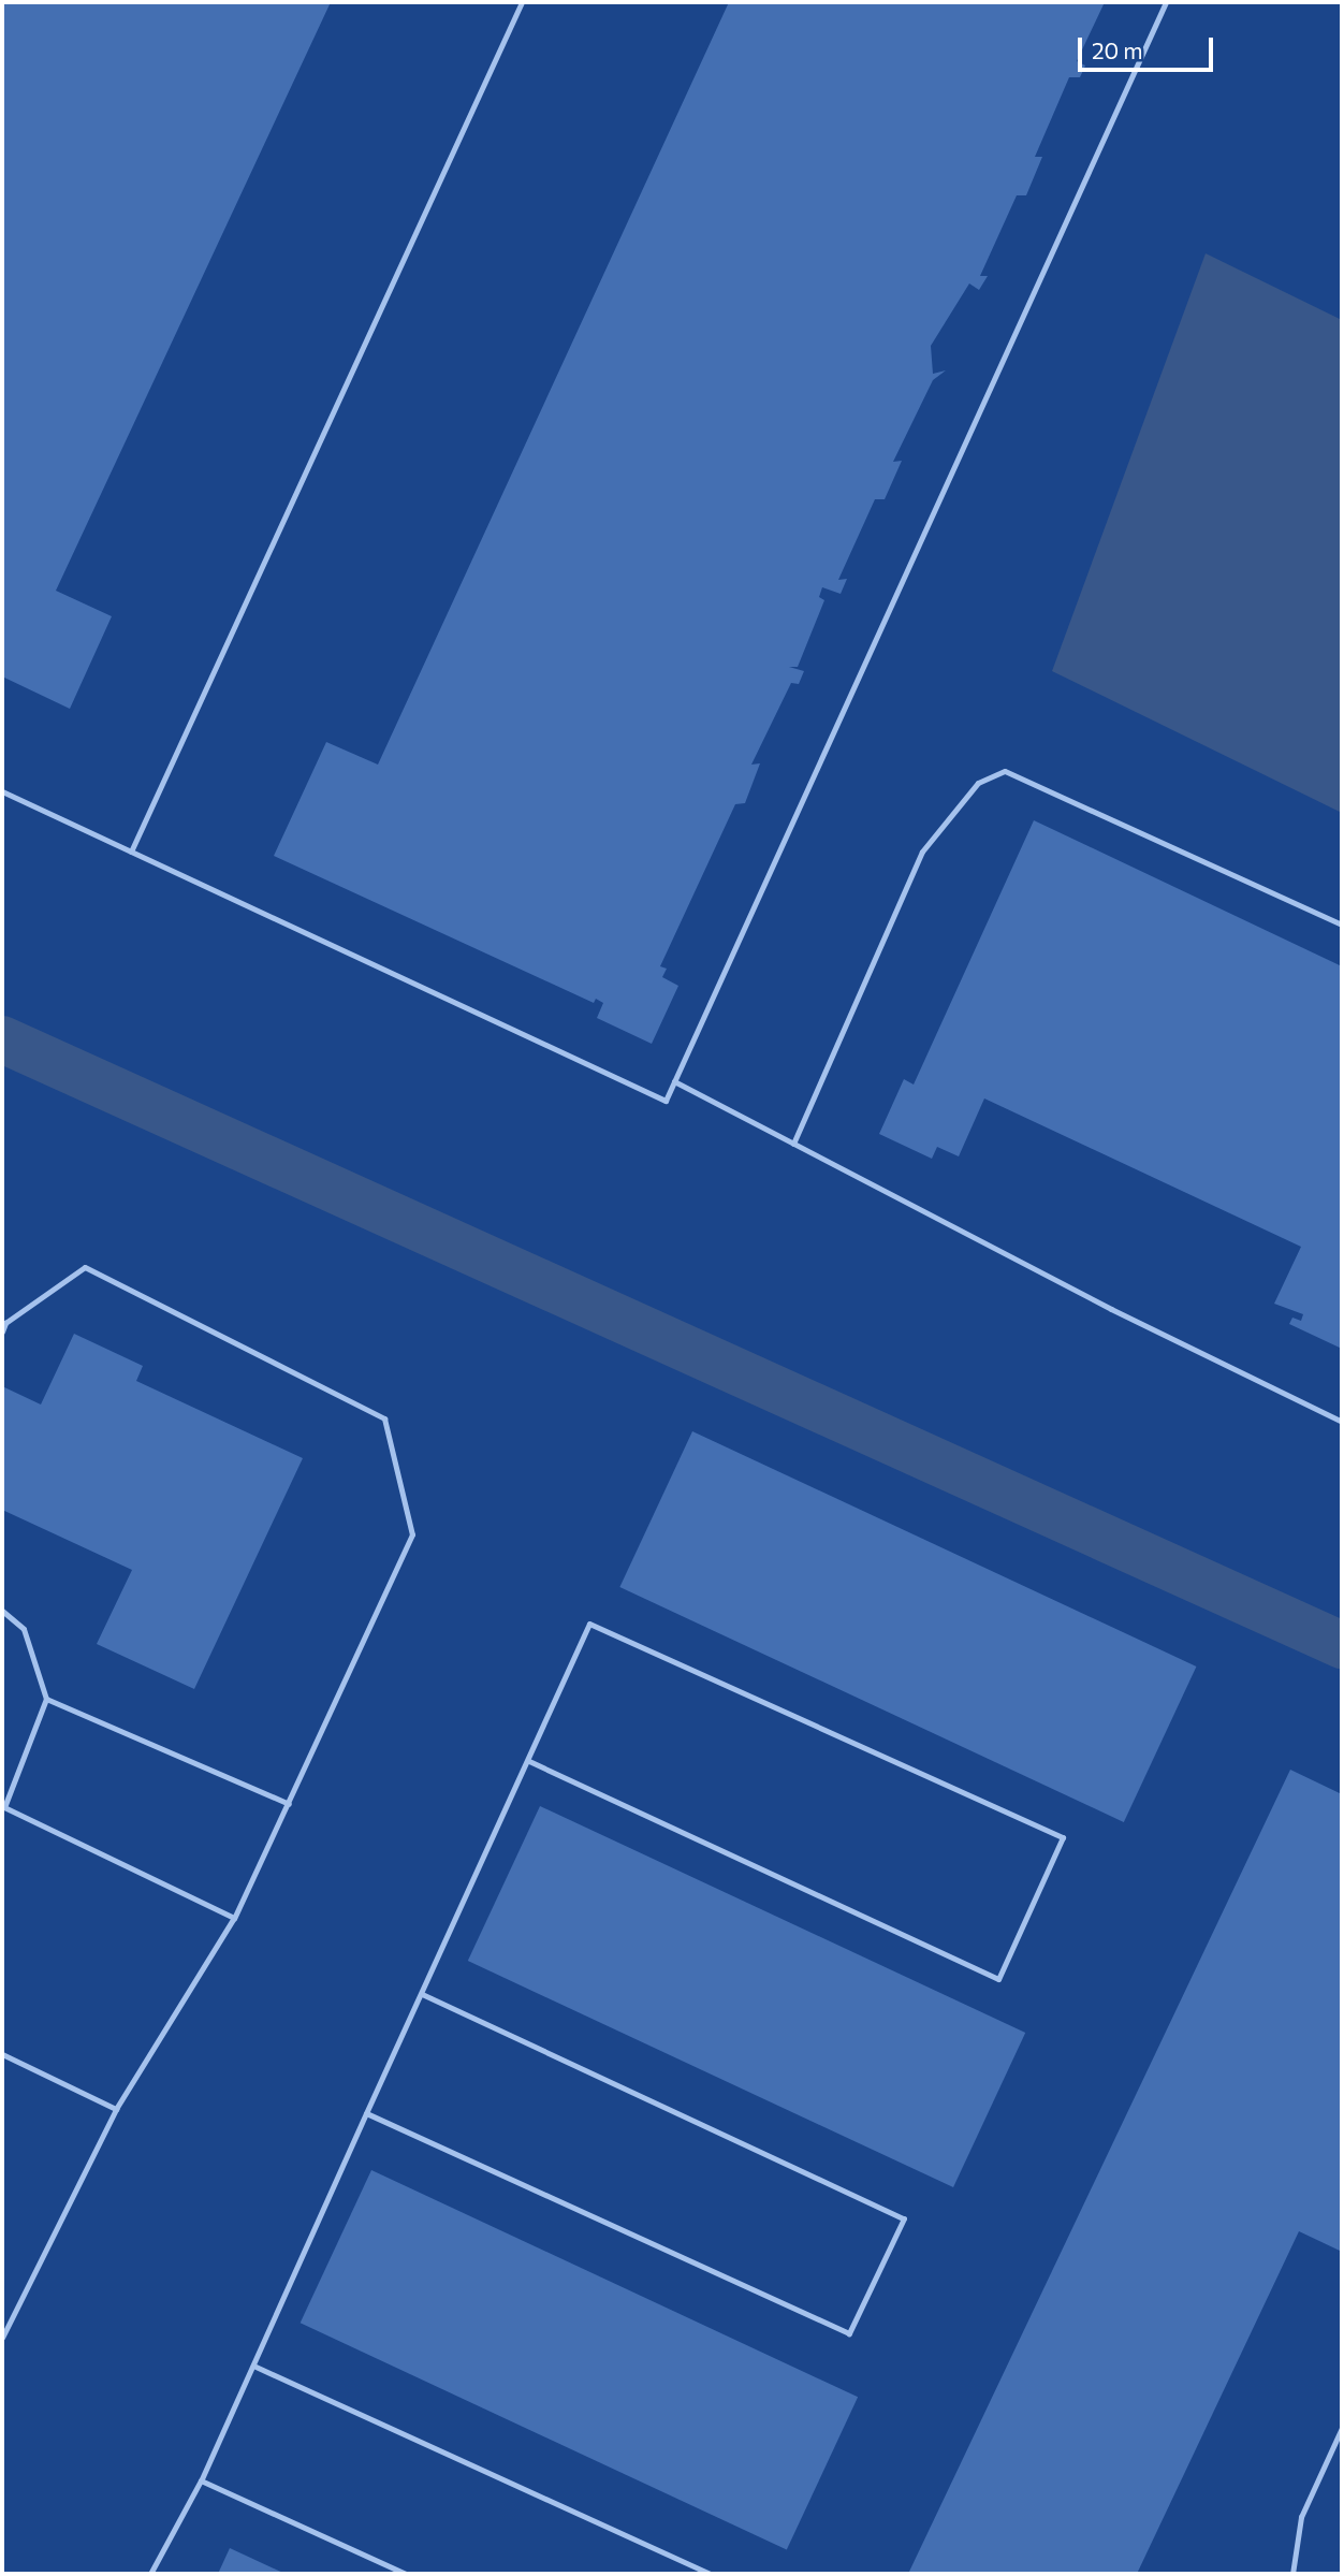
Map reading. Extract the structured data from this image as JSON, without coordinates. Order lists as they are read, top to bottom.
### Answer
{
  "scale_bar": "20 m"
}
